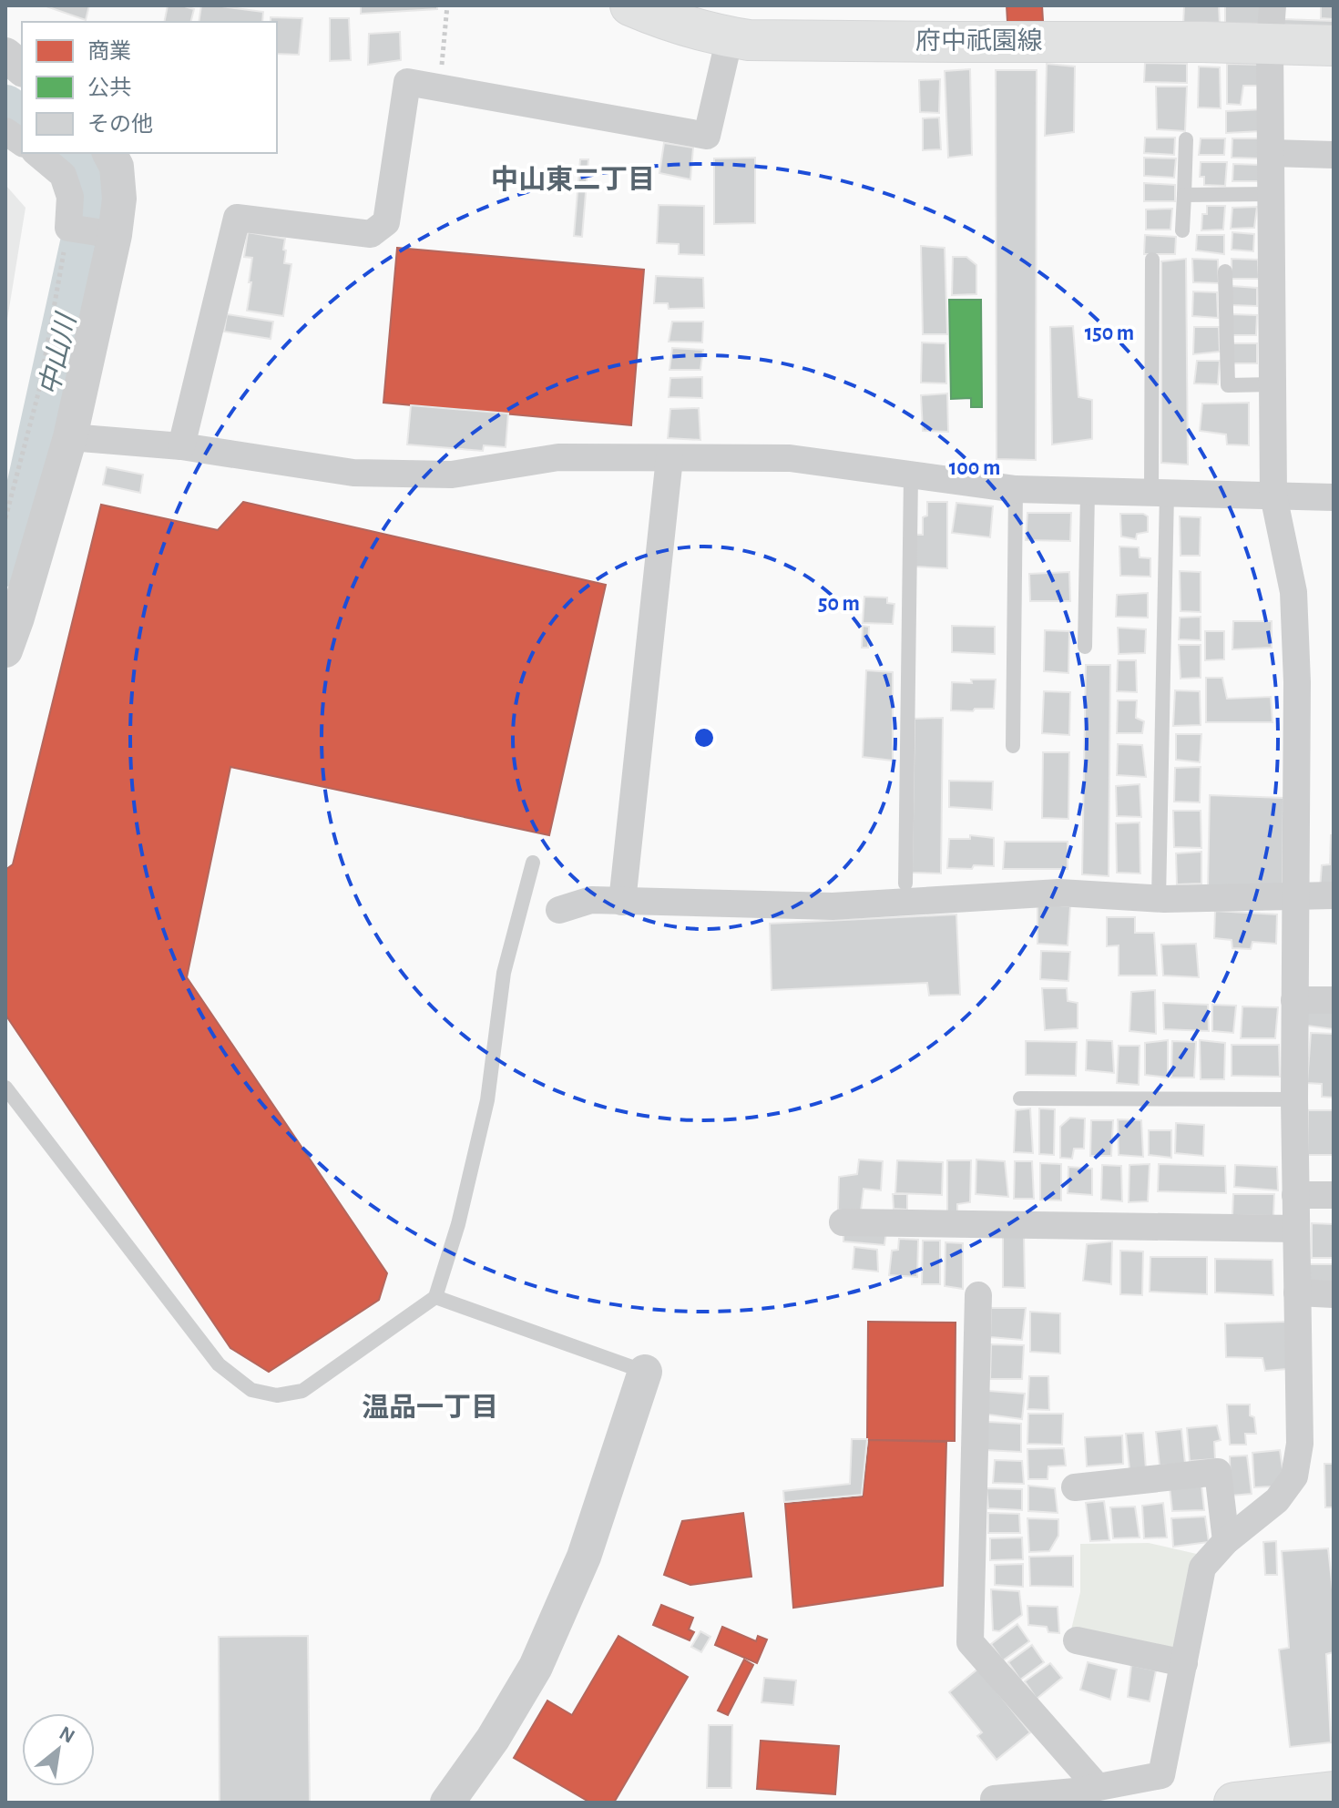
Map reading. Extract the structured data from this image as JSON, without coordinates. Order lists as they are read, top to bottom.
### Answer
{
  "streets": {
    "main road": ["府中祇園線"]
  },
  "districts": ["中山東二丁目", "温品一丁目"],
  "water": ["中山川"],
  "legend": ["商業", "公共", "その他"],
  "north": "top right",
  "rings": ["150 m", "100 m", "50 m"]
}
